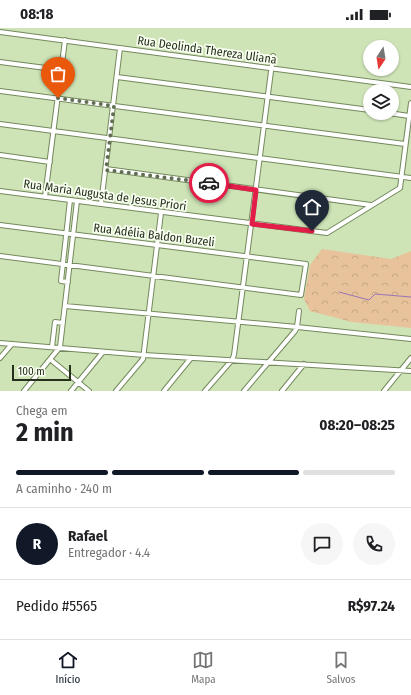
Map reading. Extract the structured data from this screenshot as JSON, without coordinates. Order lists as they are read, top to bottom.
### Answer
{
  "streets": {
    "street": ["Rua Deolinda Thereza Uliana", "Rua Maria Augusta de Jesus Priori", "Rua Adélia Baldon Buzeli"]
  },
  "scale_bar": "100 m",
  "north": "bottom",
  "page": {
    "status": "08:18",
    "scale": "100 m",
    "heading": ["2 min", "Chega em", "08:20–08:25"],
    "panel": [
      "Rafael",
      "Entregador · 4.4",
      "Pedido #5565",
      "R$97.24"
    ],
    "bar": "A caminho · 240 m",
    "round": "R",
    "tabs": ["Início", "Mapa", "Salvos"]
  }
}
